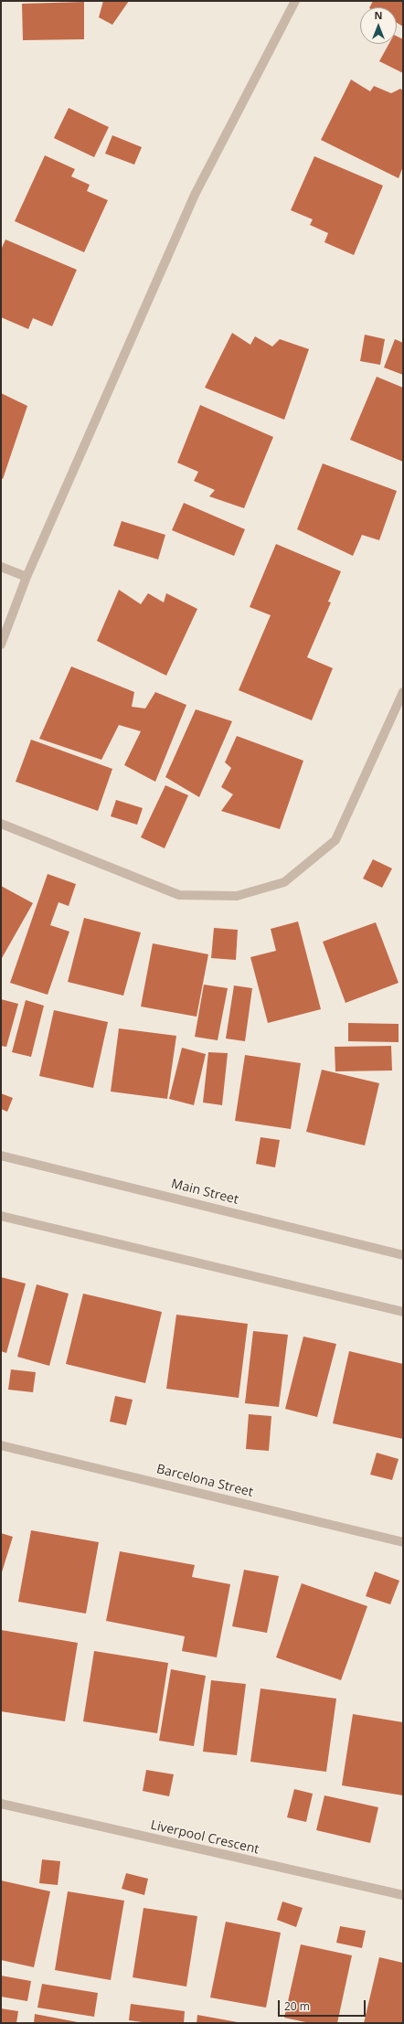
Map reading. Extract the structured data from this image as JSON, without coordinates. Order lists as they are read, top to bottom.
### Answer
{
  "streets": {
    "street": ["Main Street", "Barcelona Street", "Liverpool Crescent"]
  },
  "scale_bar": "20 m",
  "north": "top"
}
